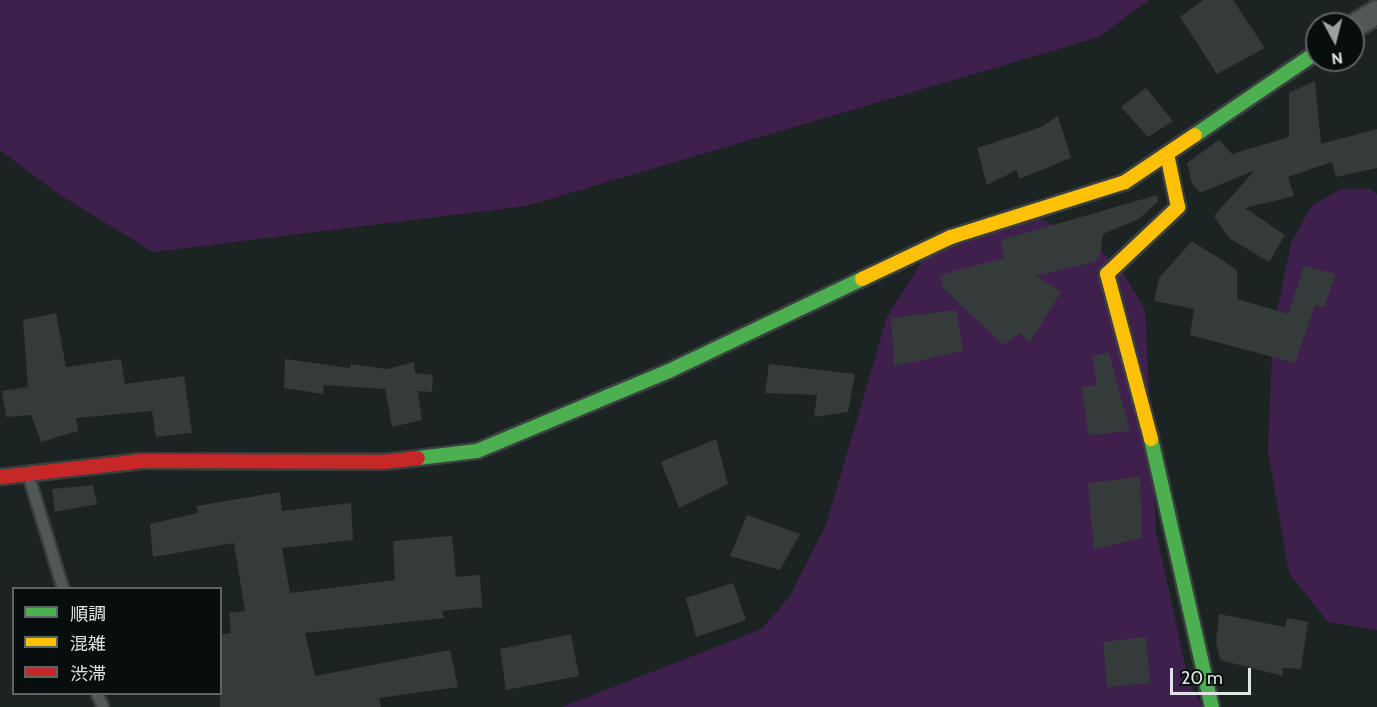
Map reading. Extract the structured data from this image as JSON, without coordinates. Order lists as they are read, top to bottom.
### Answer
{
  "legend": ["順調", "混雑", "渋滞"],
  "scale_bar": "20 m",
  "north": "bottom"
}
